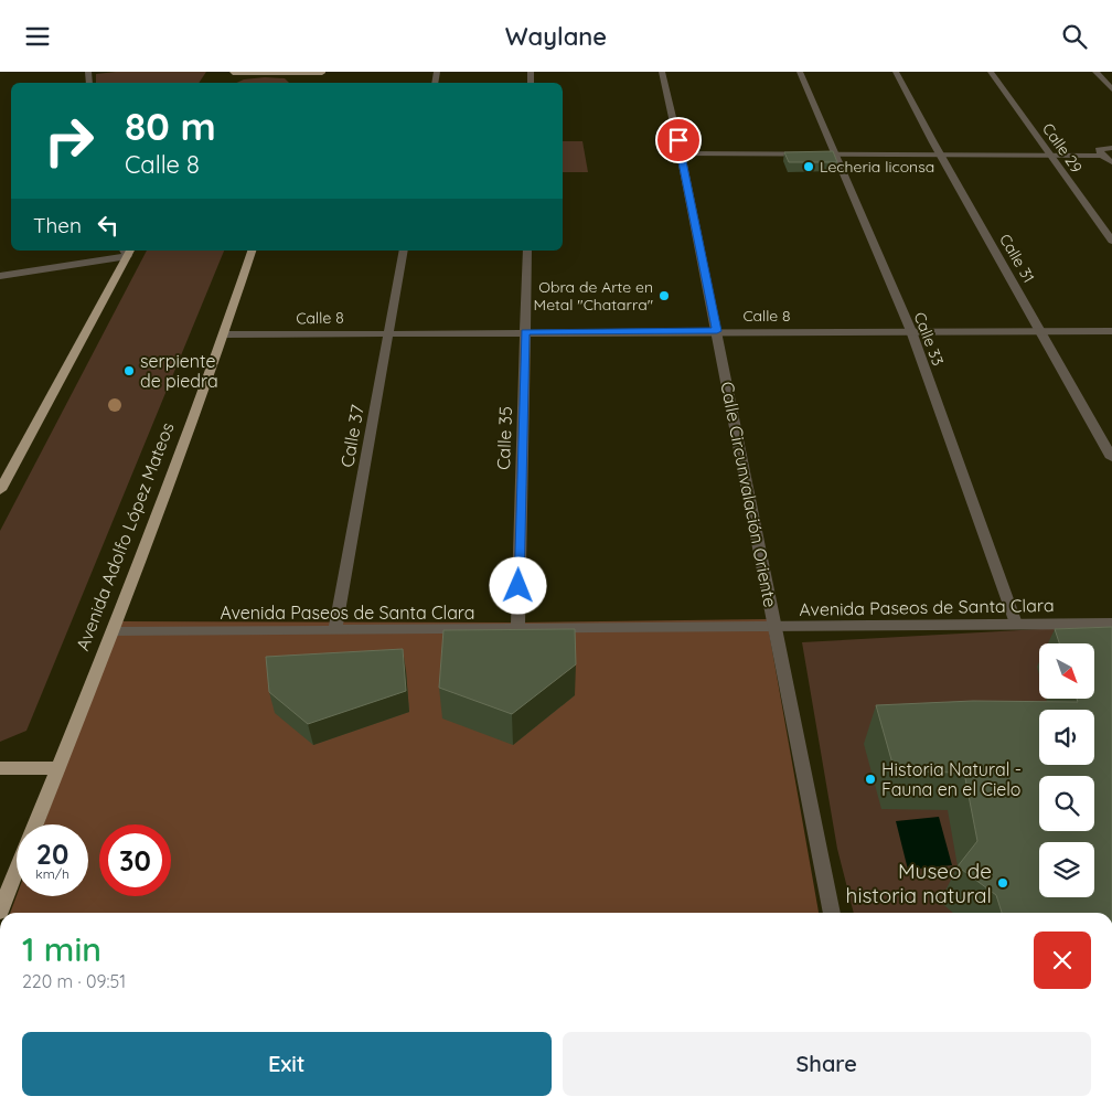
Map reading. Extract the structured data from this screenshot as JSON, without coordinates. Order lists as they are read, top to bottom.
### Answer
{
  "streets": {
    "main road": ["Avenida Adolfo López Mateos"],
    "street": [
      "Calle 29",
      "Calle 31",
      "Calle 8",
      "Calle 33",
      "Calle 37",
      "Calle 35",
      "Calle Circunvalación Oriente",
      "Avenida Paseos de Santa Clara"
    ]
  },
  "crossings": [
    ["Calle 31", "Calle 8"],
    ["Calle 8", "Calle 33"],
    ["Calle 8", "Calle 37"],
    ["Calle 8", "Calle 35"],
    ["Calle 8", "Calle Circunvalación Oriente"],
    ["Calle 8", "Avenida Adolfo López Mateos"],
    ["Calle 33", "Avenida Paseos de Santa Clara"],
    ["Calle 37", "Avenida Paseos de Santa Clara"],
    ["Calle 35", "Avenida Paseos de Santa Clara"],
    ["Calle Circunvalación Oriente", "Avenida Paseos de Santa Clara"],
    ["Avenida Adolfo López Mateos", "Avenida Paseos de Santa Clara"]
  ],
  "places": [
    "Lecheria liconsa",
    "Obra de Arte en Metal \"Chatarra\"",
    "serpiente de piedra",
    "Historia Natural - Fauna en el Cielo",
    "Museo de historia natural"
  ],
  "north": "bottom right",
  "page": {
    "header": "Waylane",
    "turn": ["80 m", "Calle 8"],
    "then": "Then",
    "speed": "20 km/h",
    "limit": "30",
    "heading": ["1 min", "220 m · 09:51"],
    "buttons": ["Exit", "Share"]
  }
}
